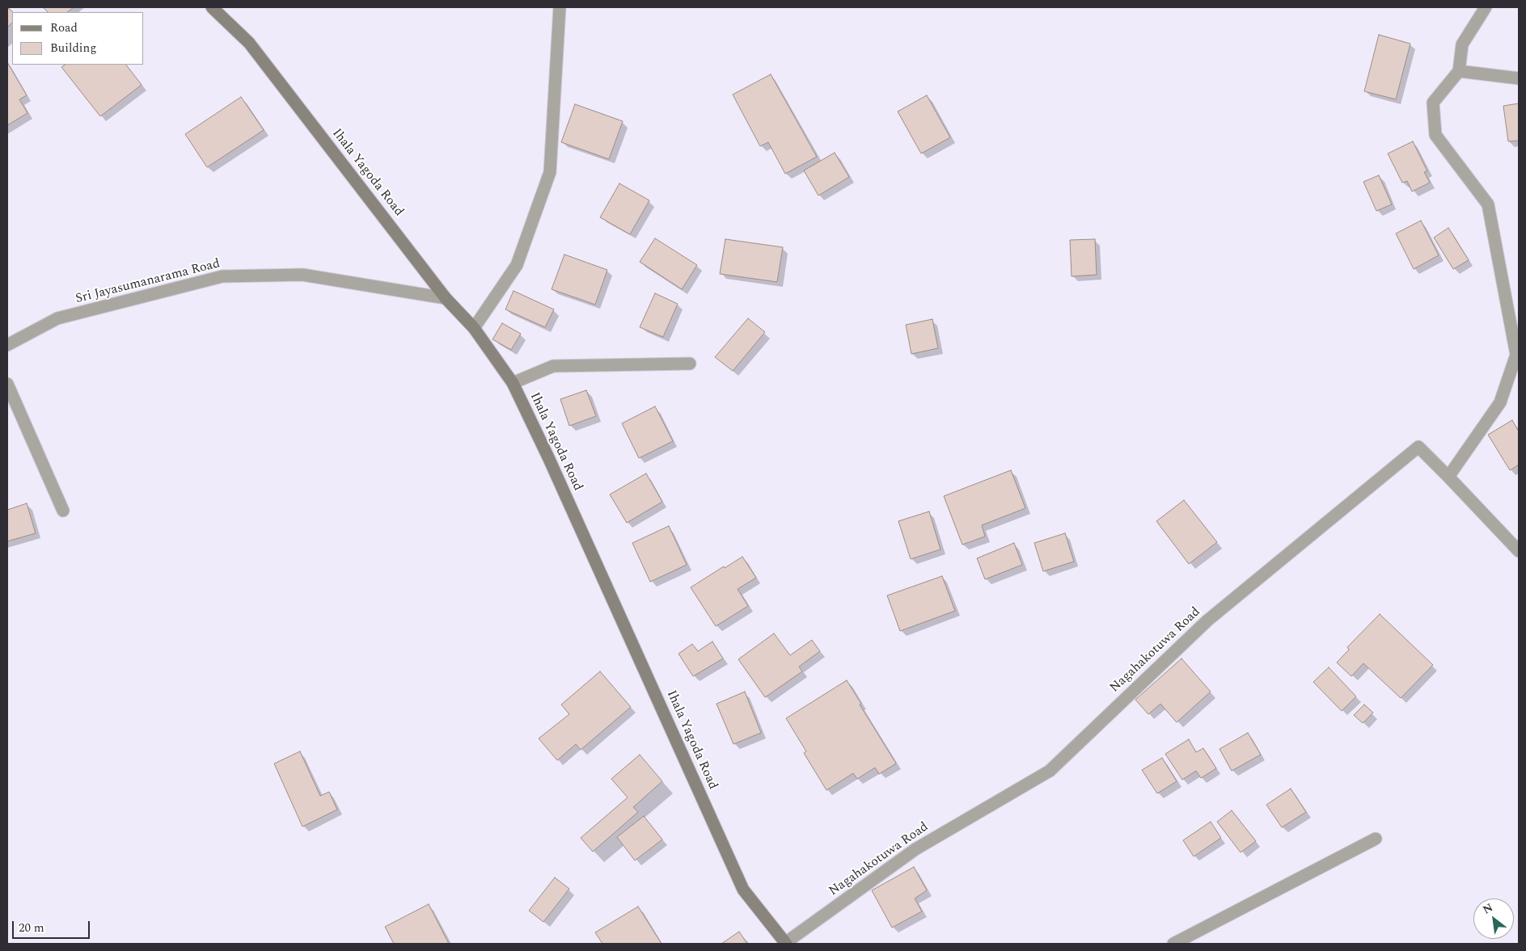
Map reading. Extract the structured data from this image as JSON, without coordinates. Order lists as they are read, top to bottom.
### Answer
{
  "streets": {
    "street": ["Ihala Yagoda Road", "Sri Jayasumanarama Road", "Nagahakotuwa Road"]
  },
  "crossings": [
    ["Ihala Yagoda Road", "Sri Jayasumanarama Road"],
    ["Ihala Yagoda Road", "Nagahakotuwa Road"]
  ],
  "legend": ["Road", "Building"],
  "scale_bar": "20 m",
  "north": "top left"
}
